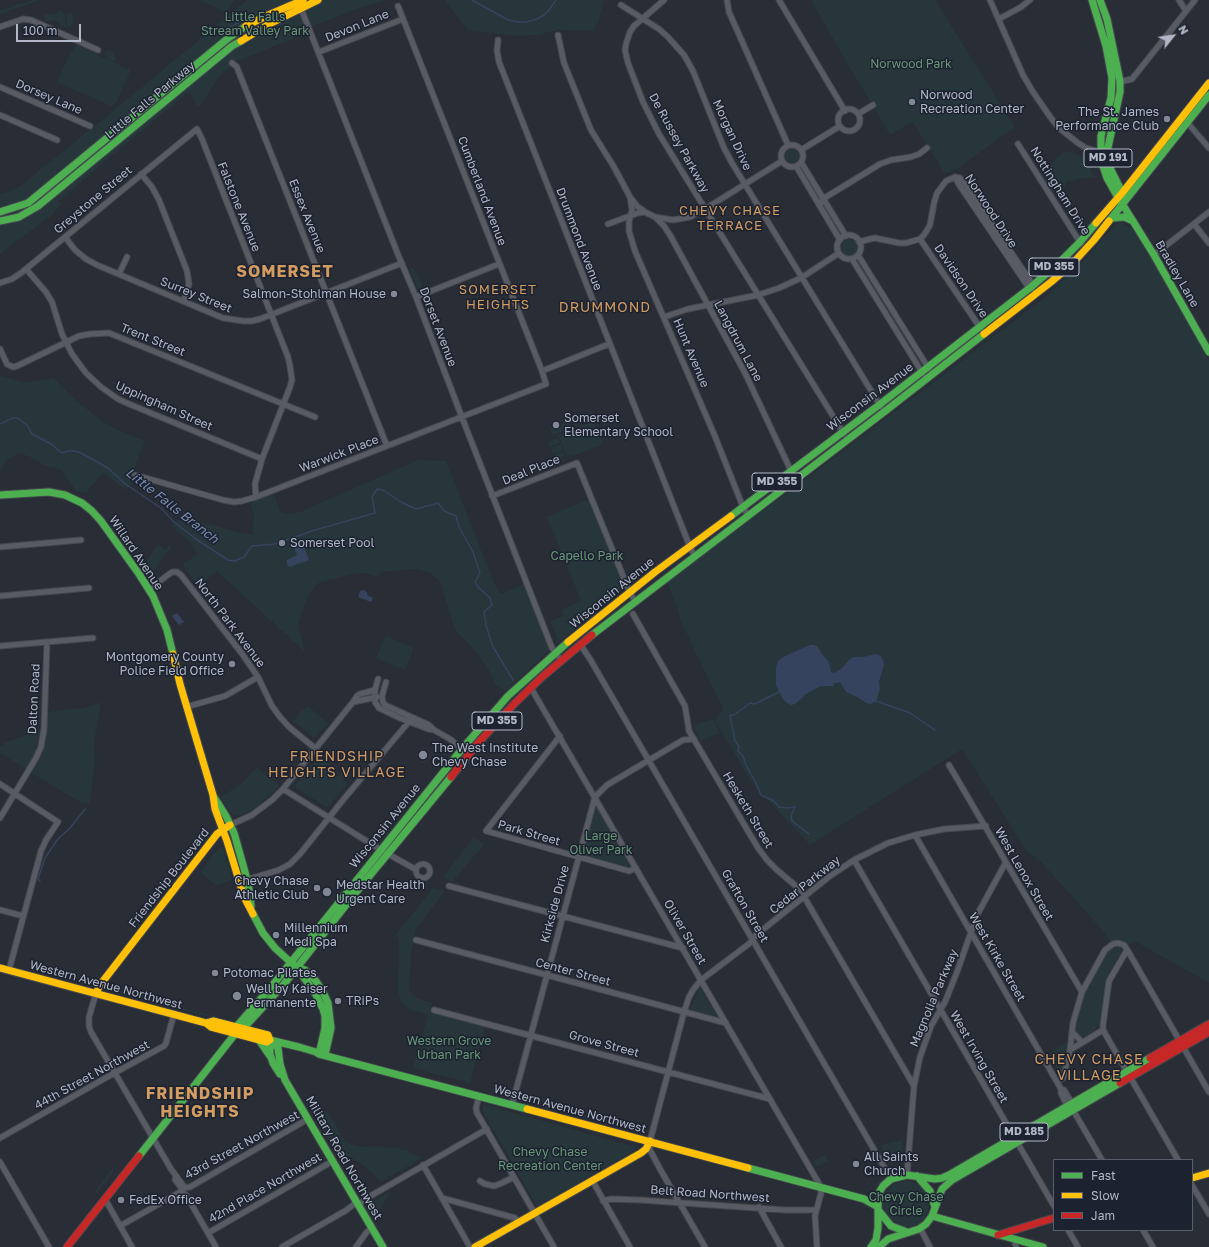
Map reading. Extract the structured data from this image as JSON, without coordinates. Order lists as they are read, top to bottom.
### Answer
{
  "streets": {
    "main road": [
      "Little Falls Parkway",
      "MD 191",
      "MD 355",
      "Bradley Lane",
      "Wisconsin Avenue",
      "Willard Avenue",
      "Friendship Boulevard",
      "Western Avenue Northwest",
      "MD 185",
      "Military Road Northwest"
    ],
    "street": [
      "Devon Lane",
      "Dorsey Lane",
      "Morgan Drive",
      "De Russey Parkway",
      "Cumberland Avenue",
      "Nottingham Drive",
      "Greystone Street",
      "Falstone Avenue",
      "Norwood Drive",
      "Essex Avenue",
      "Drummond Avenue",
      "Davidson Drive",
      "Surrey Street",
      "Dorset Avenue",
      "Trent Street",
      "Langdrum Lane",
      "Hunt Avenue",
      "Uppingham Street",
      "Warwick Place",
      "Deal Place",
      "North Park Avenue",
      "Dalton Road",
      "Hesketh Street",
      "Park Street",
      "West Lenox Street",
      "Cedar Parkway",
      "Kirkside Drive",
      "Grafton Street",
      "Oliver Street",
      "West Kirke Street",
      "Center Street",
      "Magnolia Parkway",
      "Grove Street",
      "West Irving Street",
      "44th Street Northwest",
      "43rd Street Northwest",
      "42nd Place Northwest",
      "Belt Road Northwest"
    ]
  },
  "crossings": [
    ["Devon Lane", "Cumberland Avenue"],
    ["Devon Lane", "Dorset Avenue"],
    ["Little Falls Parkway", "Dorset Avenue"],
    ["Morgan Drive", "De Russey Parkway"],
    ["Morgan Drive", "Wisconsin Avenue"],
    ["De Russey Parkway", "Wisconsin Avenue"],
    ["MD 191", "Bradley Lane"],
    ["MD 191", "Wisconsin Avenue"],
    ["Cumberland Avenue", "Warwick Place"],
    ["Nottingham Drive", "Wisconsin Avenue"],
    ["Greystone Street", "Falstone Avenue"],
    ["Greystone Street", "Surrey Street"],
    ["Greystone Street", "Uppingham Street"],
    ["Falstone Avenue", "Surrey Street"],
    ["Falstone Avenue", "Trent Street"],
    ["Falstone Avenue", "Uppingham Street"],
    ["Falstone Avenue", "Warwick Place"],
    ["Norwood Drive", "Davidson Drive"],
    ["Norwood Drive", "Wisconsin Avenue"],
    ["Essex Avenue", "Surrey Street"],
    ["Essex Avenue", "Warwick Place"],
    ["Drummond Avenue", "Wisconsin Avenue"],
    ["Bradley Lane", "Wisconsin Avenue"],
    ["Davidson Drive", "Wisconsin Avenue"],
    ["Surrey Street", "Dorset Avenue"],
    ["Dorset Avenue", "Wisconsin Avenue"],
    ["Dorset Avenue", "Warwick Place"],
    ["Dorset Avenue", "Deal Place"],
    ["Trent Street", "Uppingham Street"],
    ["Langdrum Lane", "Wisconsin Avenue"],
    ["Hunt Avenue", "Wisconsin Avenue"],
    ["Wisconsin Avenue", "Deal Place"],
    ["Wisconsin Avenue", "Willard Avenue"],
    ["Wisconsin Avenue", "Grafton Street"],
    ["Wisconsin Avenue", "Oliver Street"],
    ["Wisconsin Avenue", "Western Avenue Northwest"],
    ["Willard Avenue", "North Park Avenue"],
    ["Willard Avenue", "Friendship Boulevard"],
    ["North Park Avenue", "Friendship Boulevard"],
    ["Hesketh Street", "Cedar Parkway"],
    ["Hesketh Street", "Magnolia Parkway"],
    ["Park Street", "Kirkside Drive"],
    ["Park Street", "Oliver Street"],
    ["West Lenox Street", "Cedar Parkway"],
    ["West Lenox Street", "Magnolia Parkway"],
    ["Friendship Boulevard", "Western Avenue Northwest"],
    ["Cedar Parkway", "Grafton Street"],
    ["Cedar Parkway", "Oliver Street"],
    ["Cedar Parkway", "West Kirke Street"],
    ["Cedar Parkway", "Center Street"],
    ["Cedar Parkway", "Western Avenue Northwest"],
    ["Cedar Parkway", "Grove Street"],
    ["Cedar Parkway", "West Irving Street"],
    ["Kirkside Drive", "Oliver Street"],
    ["Kirkside Drive", "Center Street"],
    ["Kirkside Drive", "Western Avenue Northwest"],
    ["Kirkside Drive", "Grove Street"],
    ["Grafton Street", "Western Avenue Northwest"],
    ["Grafton Street", "Magnolia Parkway"],
    ["Grafton Street", "MD 185"],
    ["Oliver Street", "Center Street"],
    ["Oliver Street", "Western Avenue Northwest"],
    ["Oliver Street", "Grove Street"],
    ["West Kirke Street", "Magnolia Parkway"],
    ["West Kirke Street", "MD 185"],
    ["Western Avenue Northwest", "Magnolia Parkway"],
    ["Western Avenue Northwest", "44th Street Northwest"],
    ["Western Avenue Northwest", "MD 185"],
    ["Western Avenue Northwest", "Military Road Northwest"],
    ["Magnolia Parkway", "West Irving Street"],
    ["Magnolia Parkway", "MD 185"],
    ["West Irving Street", "MD 185"],
    ["43rd Street Northwest", "Military Road Northwest"],
    ["Military Road Northwest", "42nd Place Northwest"]
  ],
  "districts": [
    "CHEVY CHASE TERRACE",
    "SOMERSET",
    "SOMERSET HEIGHTS",
    "DRUMMOND",
    "FRIENDSHIP HEIGHTS VILLAGE",
    "CHEVY CHASE VILLAGE",
    "FRIENDSHIP HEIGHTS"
  ],
  "water": ["Little Falls Branch"],
  "parks": [
    "Little Falls Stream Valley Park",
    "Norwood Park",
    "Capello Park",
    "Large Oliver Park",
    "Western Grove Urban Park",
    "Chevy Chase Recreation Center",
    "Chevy Chase Circle"
  ],
  "places": [
    "Norwood Recreation Center",
    "The St. James Performance Club",
    "Salmon-Stohlman House",
    "Somerset Elementary School",
    "Somerset Pool",
    "Montgomery County Police Field Office",
    "The West Institute Chevy Chase",
    "Chevy Chase Athletic Club",
    "Medstar Health Urgent Care",
    "Millennium Medi Spa",
    "Potomac Pilates",
    "Well by Kaiser Permanente",
    "TRiPs",
    "All Saints Church",
    "FedEx Office"
  ],
  "legend": ["Fast", "Slow", "Jam"],
  "scale_bar": "100 m",
  "north": "top right"
}
